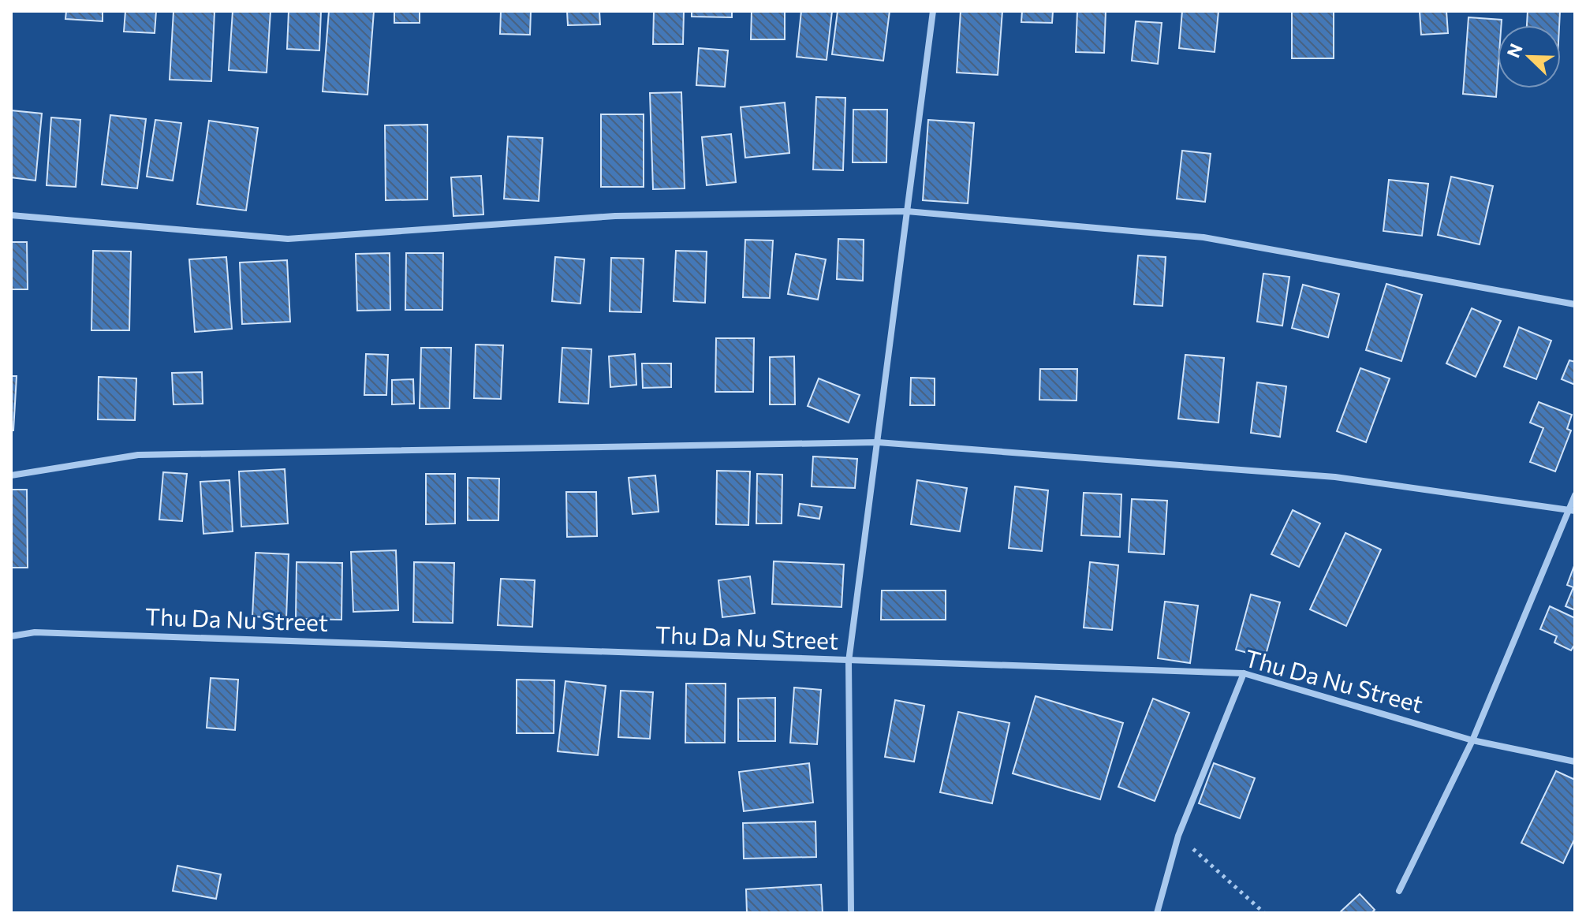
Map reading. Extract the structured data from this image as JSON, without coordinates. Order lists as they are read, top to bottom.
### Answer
{
  "streets": {
    "street": ["Thu Da Nu Street"]
  },
  "north": "top left"
}
